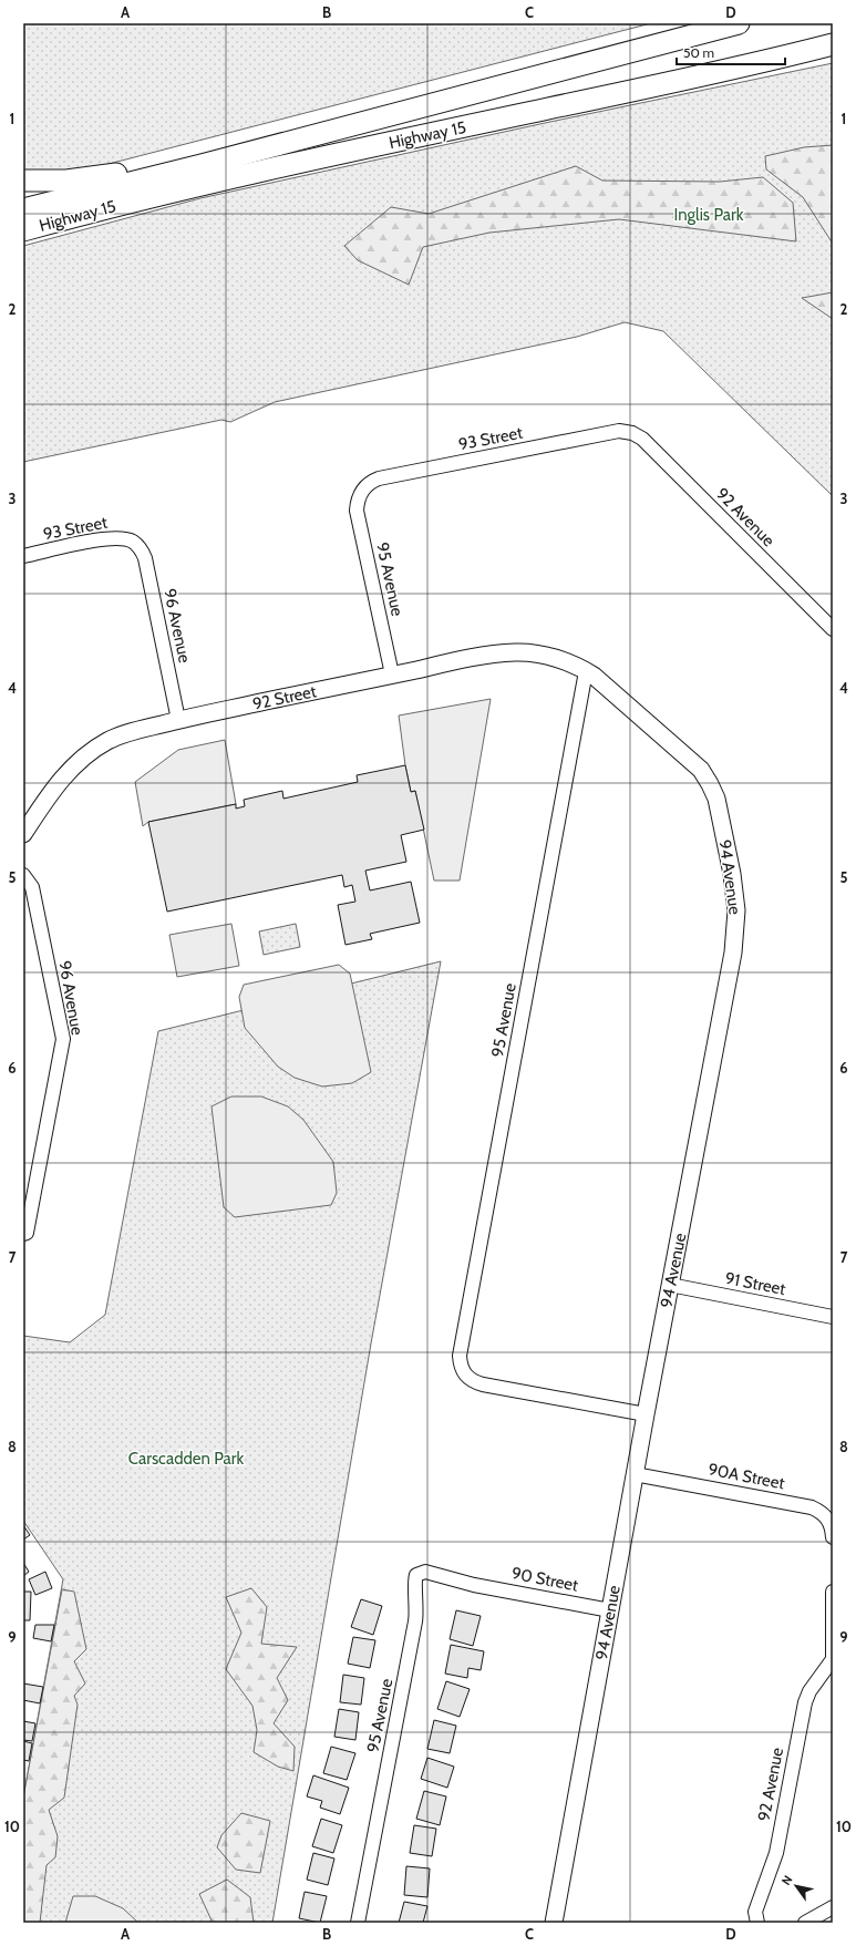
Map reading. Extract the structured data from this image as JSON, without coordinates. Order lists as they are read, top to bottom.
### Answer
{
  "streets": {
    "main road": ["Highway 15"],
    "street": [
      "93 Street",
      "92 Avenue",
      "95 Avenue",
      "96 Avenue",
      "92 Street",
      "94 Avenue",
      "91 Street",
      "90A Street",
      "90 Street"
    ]
  },
  "crossings": [
    ["93 Street", "92 Avenue"],
    ["93 Street", "95 Avenue"],
    ["93 Street", "96 Avenue"],
    ["95 Avenue", "92 Street"],
    ["95 Avenue", "94 Avenue"],
    ["95 Avenue", "90 Street"],
    ["96 Avenue", "92 Street"],
    ["92 Street", "94 Avenue"],
    ["94 Avenue", "91 Street"],
    ["94 Avenue", "90A Street"],
    ["94 Avenue", "90 Street"]
  ],
  "parks": ["Inglis Park", "Carscadden Park"],
  "scale_bar": "50 m",
  "north": "top left",
  "grid": {
    "columns": [
      "A",
      "B",
      "C",
      "D"
    ],
    "rows": [
      "1",
      "2",
      "3",
      "4",
      "5",
      "6",
      "7",
      "8",
      "9",
      "10"
    ]
  }
}
